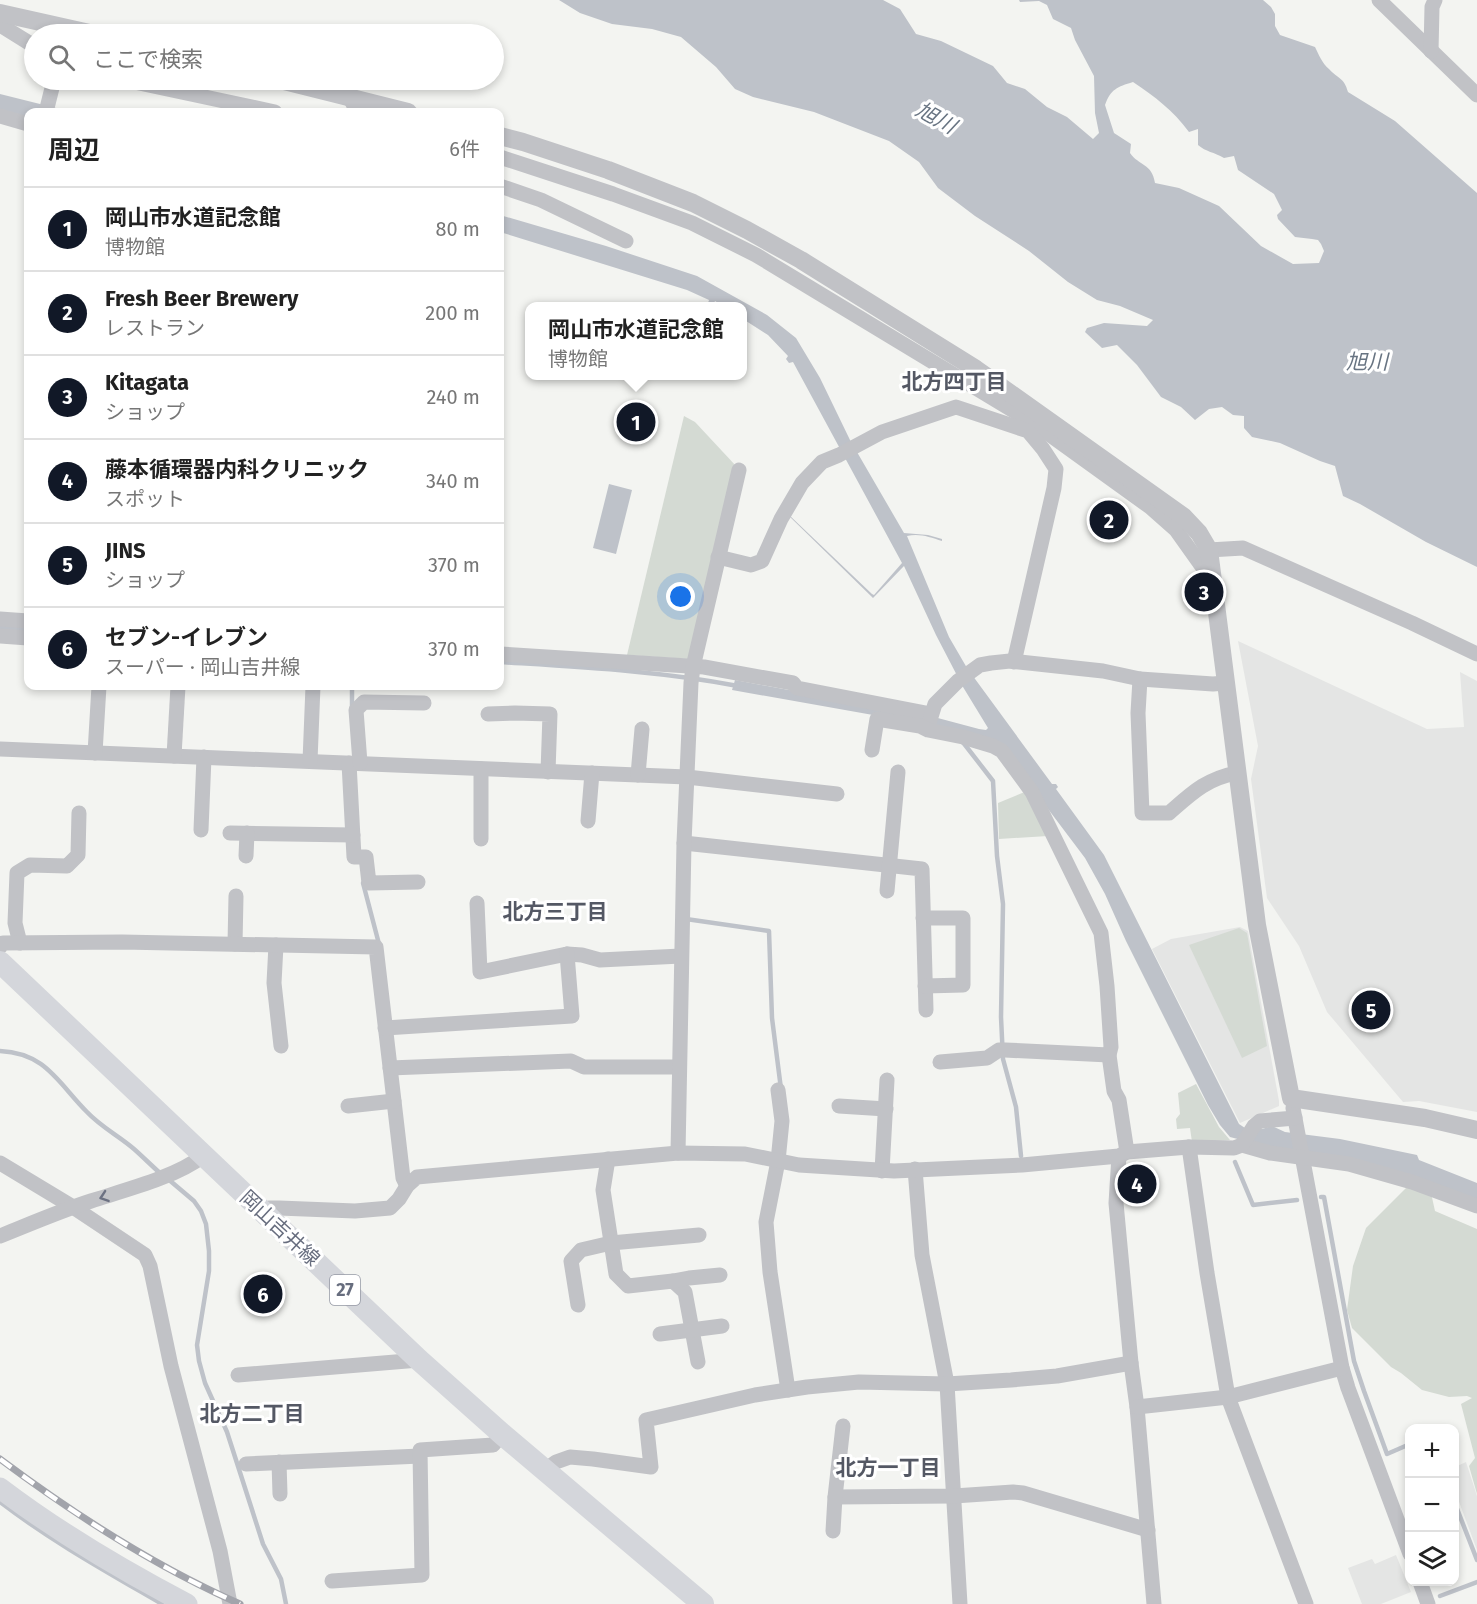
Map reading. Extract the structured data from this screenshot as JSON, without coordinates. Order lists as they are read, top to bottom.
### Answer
{
  "streets": {
    "main road": ["岡山吉井線", "27"]
  },
  "districts": [
    "北方四丁目",
    "北方三丁目",
    "北方二丁目",
    "北方一丁目"
  ],
  "water": ["旭川"],
  "page": {
    "search": "ここで検索",
    "heading": ["周辺", "6件"],
    "list": [
      {
        "mark": "1",
        "name": "岡山市水道記念館",
        "note": "博物館",
        "value": "80 m"
      },
      {
        "mark": "2",
        "name": "Fresh Beer Brewery",
        "note": "レストラン",
        "value": "200 m"
      },
      {
        "mark": "3",
        "name": "Kitagata",
        "note": "ショップ",
        "value": "240 m"
      },
      {
        "mark": "4",
        "name": "藤本循環器内科クリニック",
        "note": "スポット",
        "value": "340 m"
      },
      {
        "mark": "5",
        "name": "JINS",
        "note": "ショップ",
        "value": "370 m"
      },
      {
        "mark": "6",
        "name": "セブン-イレブン",
        "note": "スーパー · 岡山吉井線",
        "value": "370 m"
      }
    ],
    "popup": ["岡山市水道記念館", "博物館"],
    "pins": [
      "1",
      "2",
      "3",
      "5",
      "4",
      "6"
    ],
    "map_buttons": ["+", "−"]
  }
}
